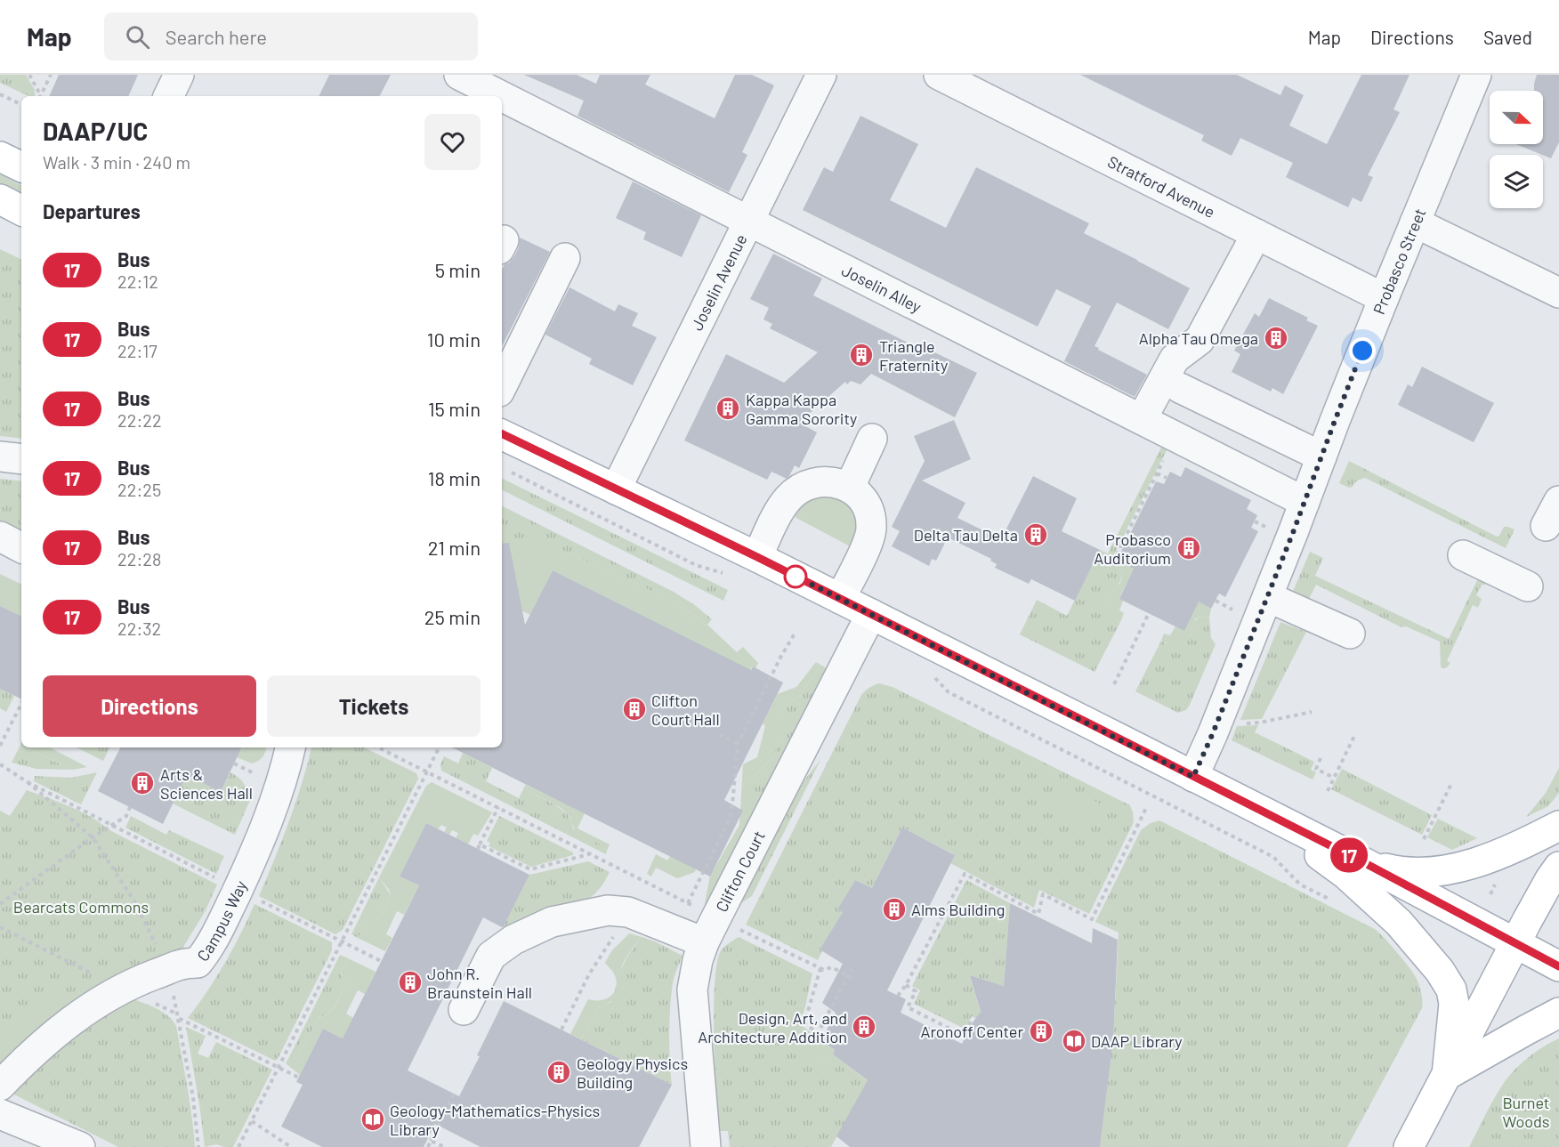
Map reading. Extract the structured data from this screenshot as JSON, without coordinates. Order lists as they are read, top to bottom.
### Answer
{
  "streets": {
    "street": [
      "Stratford Avenue",
      "Probasco Street",
      "Joselin Avenue",
      "Joselin Alley",
      "Clifton Court",
      "Campus Way"
    ]
  },
  "crossings": [
    ["Stratford Avenue", "Probasco Street"],
    ["Probasco Street", "Joselin Alley"],
    ["Joselin Avenue", "Joselin Alley"]
  ],
  "parks": ["Bearcats Commons", "Burnet Woods"],
  "places": {
    "building": [
      "Alpha Tau Omega",
      "Triangle Fraternity",
      "Kappa Kappa Gamma Sorority",
      "Delta Tau Delta",
      "Probasco Auditorium",
      "Clifton Court Hall",
      "Arts & Sciences Hall",
      "Alms Building",
      "John R. Braunstein Hall",
      "Design, Art, and Architecture Addition",
      "Aronoff Center",
      "Geology Physics Building"
    ],
    "library": ["DAAP Library", "Geology-Mathematics-Physics Library"]
  },
  "lines": ["bus line 17"],
  "north": "right",
  "page": {
    "header": "Map",
    "search": "Search here",
    "nav": ["Map", "Directions", "Saved"],
    "on_map": "17",
    "heading": [
      ["DAAP/UC", "Walk · 3 min · 240 m"],
      "Departures"
    ],
    "list": [
      {
        "mark": "17",
        "name": "Bus",
        "note": "22:12",
        "value": "5 min"
      },
      {
        "mark": "17",
        "name": "Bus",
        "note": "22:17",
        "value": "10 min"
      },
      {
        "mark": "17",
        "name": "Bus",
        "note": "22:22",
        "value": "15 min"
      },
      {
        "mark": "17",
        "name": "Bus",
        "note": "22:25",
        "value": "18 min"
      },
      {
        "mark": "17",
        "name": "Bus",
        "note": "22:28",
        "value": "21 min"
      },
      {
        "mark": "17",
        "name": "Bus",
        "note": "22:32",
        "value": "25 min"
      }
    ],
    "buttons": ["Directions", "Tickets"]
  }
}
